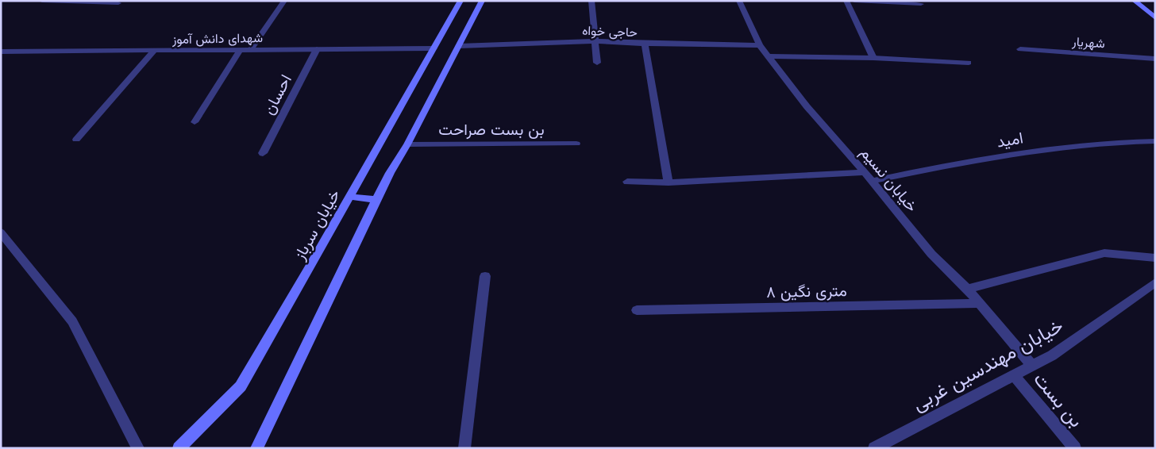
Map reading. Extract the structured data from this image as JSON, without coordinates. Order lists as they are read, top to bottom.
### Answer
{
  "streets": {
    "main road": ["خیابان سرباز"],
    "street": [
      "حاجی خواه",
      "شهدای دانش آموز",
      "شهریار",
      "احسان",
      "بن بست صراحت",
      "امید",
      "خیابان نسیم",
      "۸ متری نگین",
      "خیابان مهندسین غربی",
      "بن بست"
    ]
  },
  "crossings": [
    ["حاجی خواه", "خیابان نسیم"],
    ["شهدای دانش آموز", "احسان"],
    ["شهدای دانش آموز", "خیابان سرباز"],
    ["امید", "خیابان نسیم"],
    ["خیابان نسیم", "۸ متری نگین"],
    ["خیابان نسیم", "خیابان مهندسین غربی"],
    ["خیابان مهندسین غربی", "بن بست"]
  ]
}
